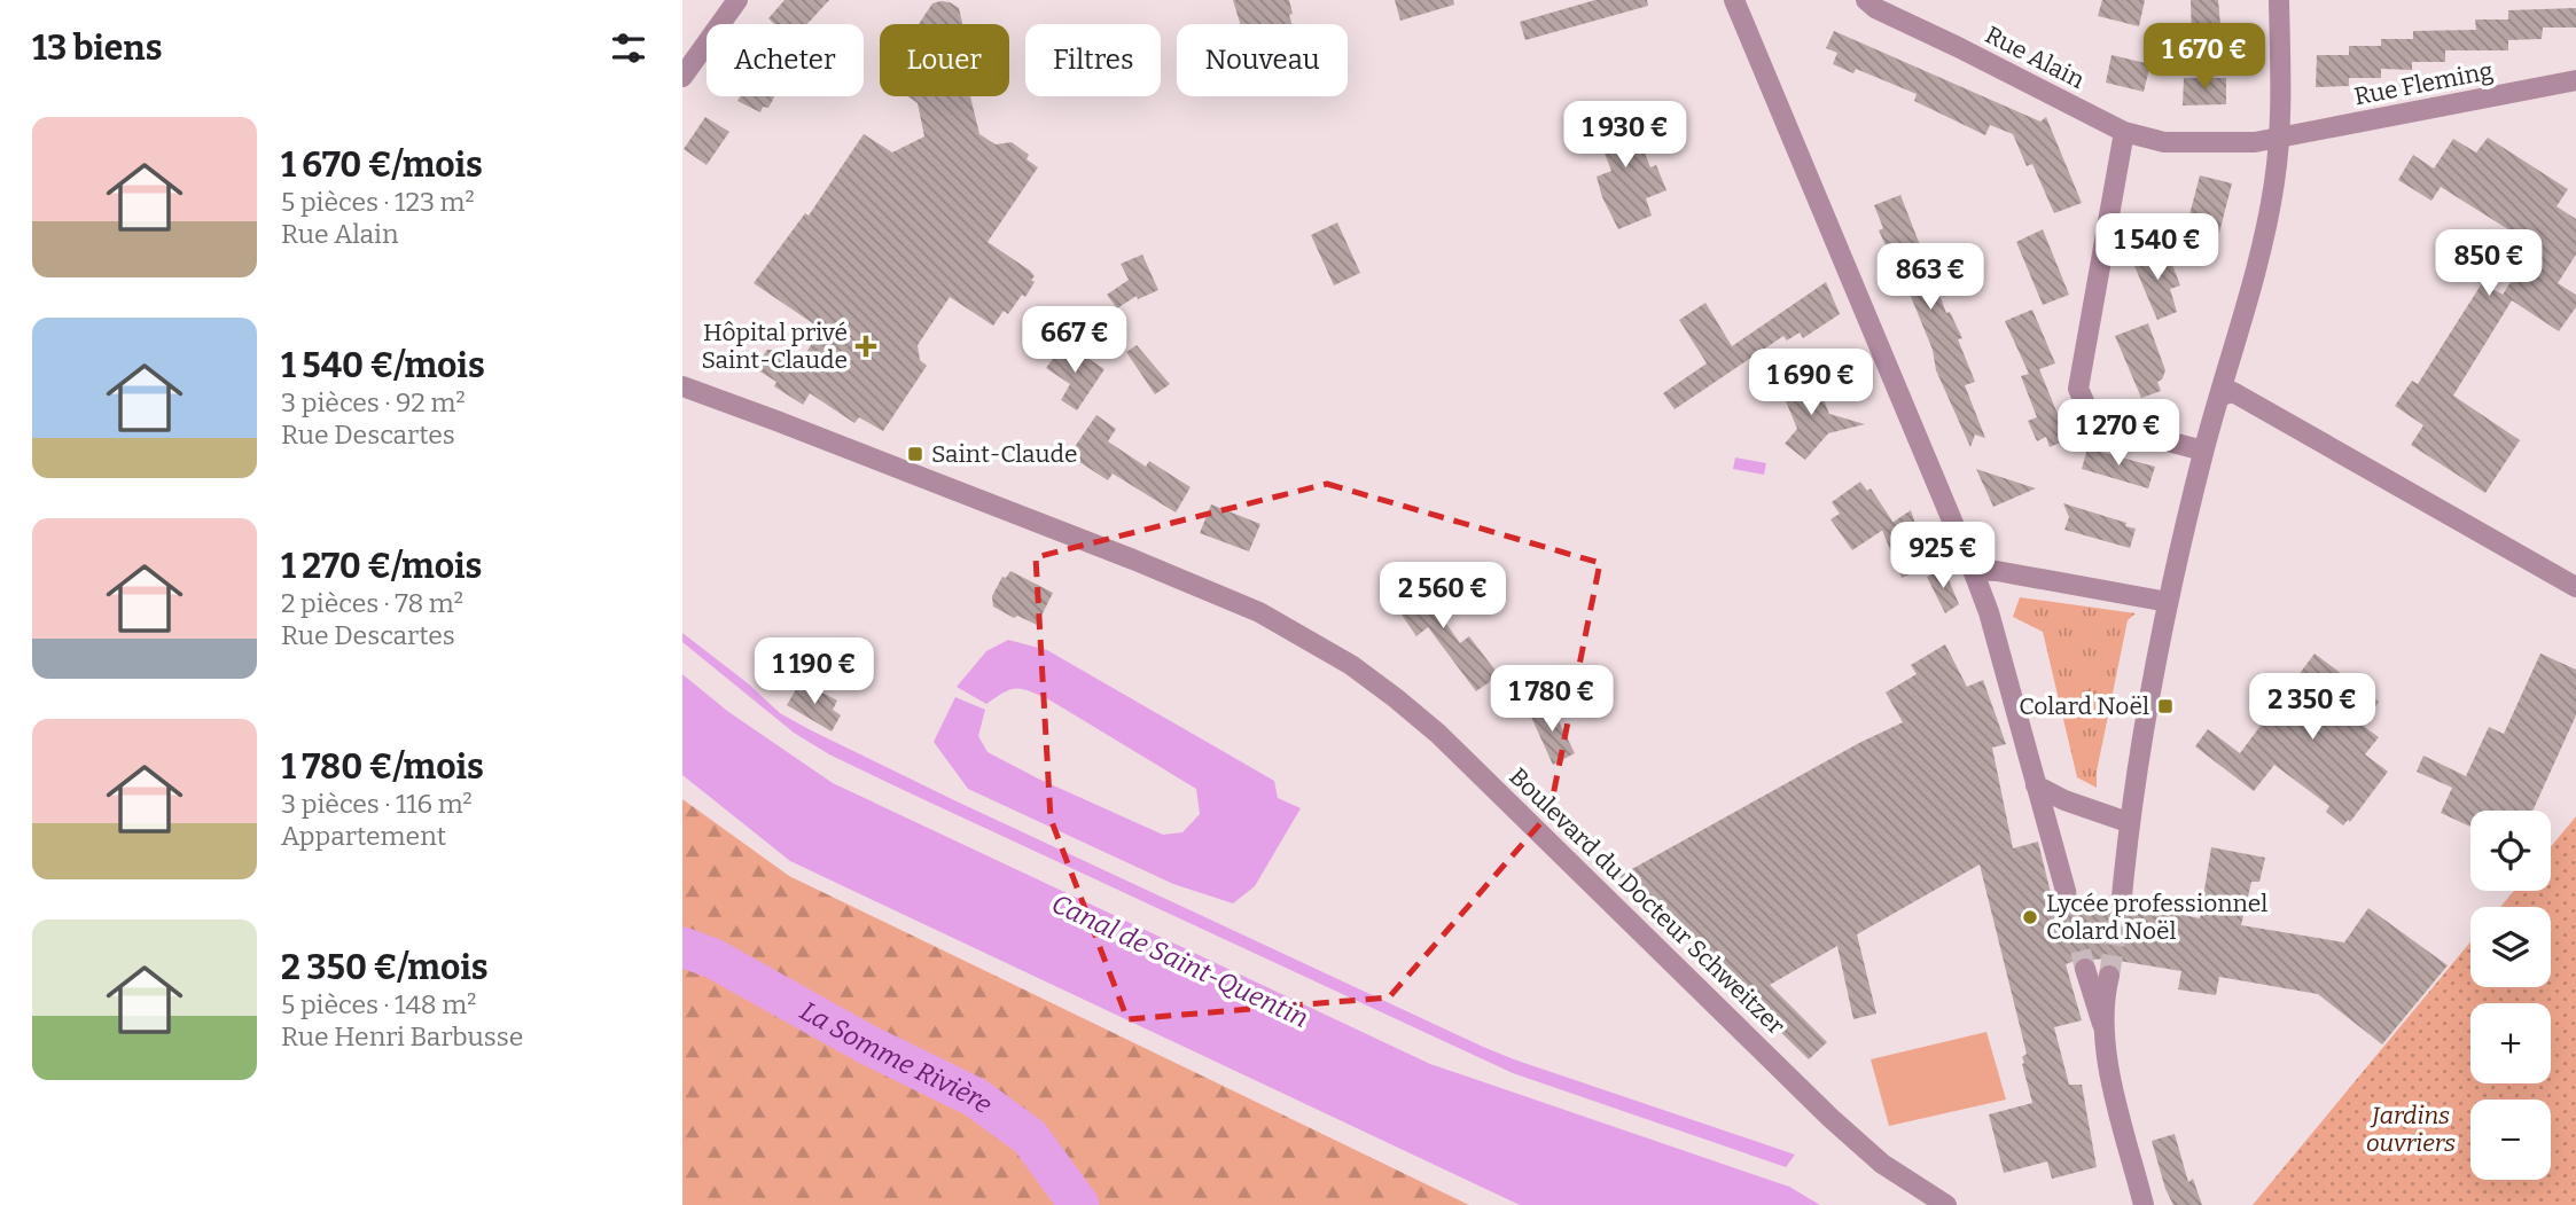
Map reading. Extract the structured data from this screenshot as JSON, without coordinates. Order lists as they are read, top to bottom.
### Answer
{
  "streets": {
    "street": ["Rue Alain", "Rue Fleming", "Boulevard du Docteur Schweitzer"]
  },
  "crossings": [
    ["Rue Alain", "Rue Fleming"]
  ],
  "water": ["Canal de Saint-Quentin", "La Somme Rivière"],
  "parks": ["Jardins ouvriers"],
  "places": {
    "health": ["Hôpital privé Saint-Claude"],
    "transit": ["Saint-Claude", "Colard Noël"],
    "other": ["Lycée professionnel Colard Noël"]
  },
  "page": {
    "heading": "13 biens",
    "price": [
      "1 670 €",
      "1 930 €",
      "1 540 €",
      "850 €",
      "863 €",
      "667 €",
      "1 690 €",
      "1 270 €",
      "925 €",
      "2 560 €",
      "1 190 €",
      "1 780 €",
      "2 350 €"
    ],
    "chip": [
      "Acheter",
      "Louer",
      "Filtres",
      "Nouveau"
    ],
    "list": [
      {
        "name": "1 670 €/mois",
        "note": "5 pièces · 123 m² · Rue Alain"
      },
      {
        "name": "1 540 €/mois",
        "note": "3 pièces · 92 m² · Rue Descartes"
      },
      {
        "name": "1 270 €/mois",
        "note": "2 pièces · 78 m² · Rue Descartes"
      },
      {
        "name": "1 780 €/mois",
        "note": "3 pièces · 116 m² · Appartement"
      },
      {
        "name": "2 350 €/mois",
        "note": "5 pièces · 148 m² · Rue Henri Barbusse"
      }
    ],
    "map_buttons": ["+", "−"]
  }
}
